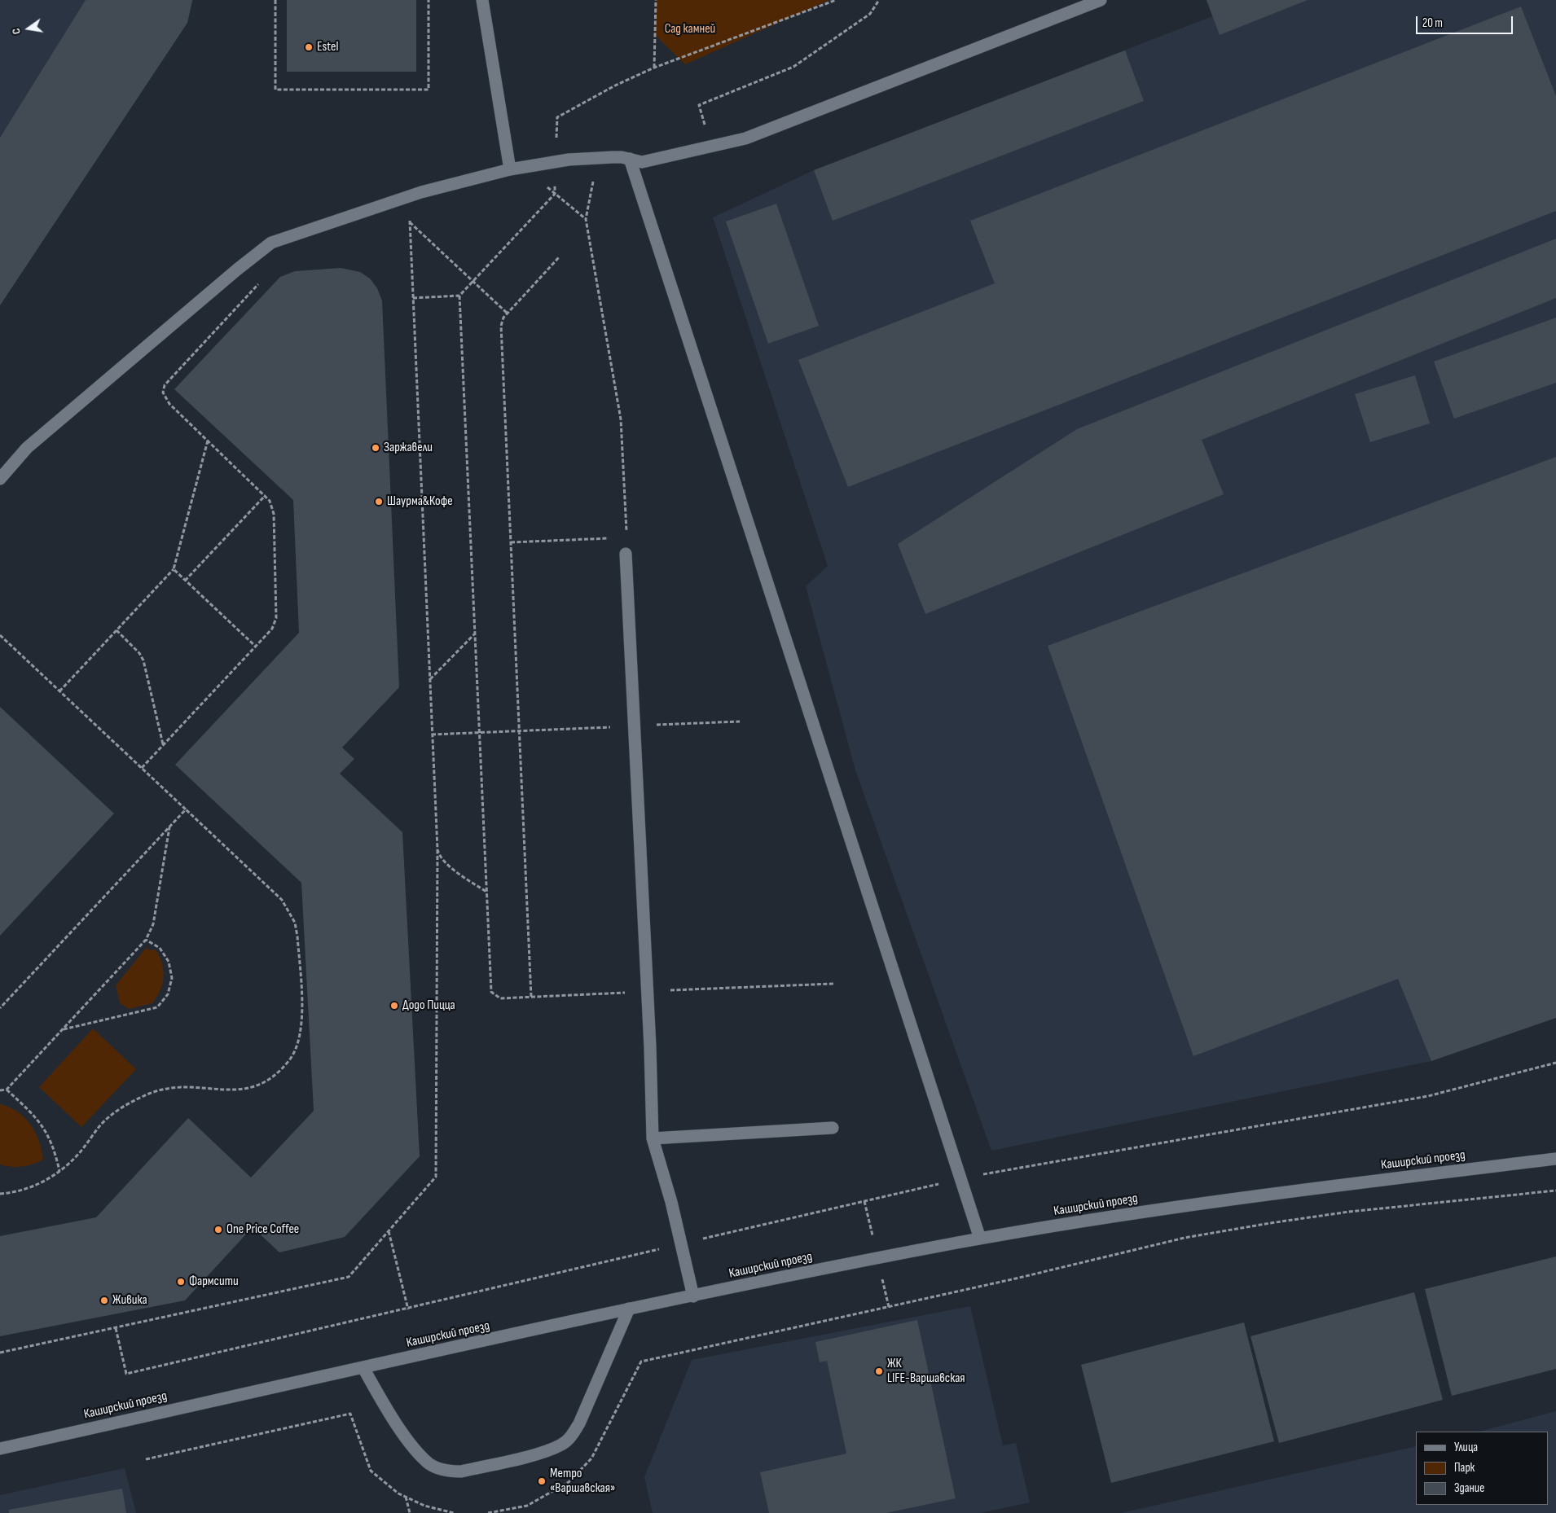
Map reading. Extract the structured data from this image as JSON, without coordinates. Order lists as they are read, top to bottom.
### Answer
{
  "streets": {
    "street": ["Каширский проезд"]
  },
  "parks": ["Сад камней"],
  "places": [
    "Estel",
    "Заржавели",
    "Шаурма&Кофе",
    "Додо Пицца",
    "One Price Coffee",
    "Фармсити",
    "Живика",
    "ЖК LIFE-Варшавская",
    "Метро «Варшавская»"
  ],
  "legend": ["Улица", "Парк", "Здание"],
  "scale_bar": "20 m",
  "north": "left"
}
